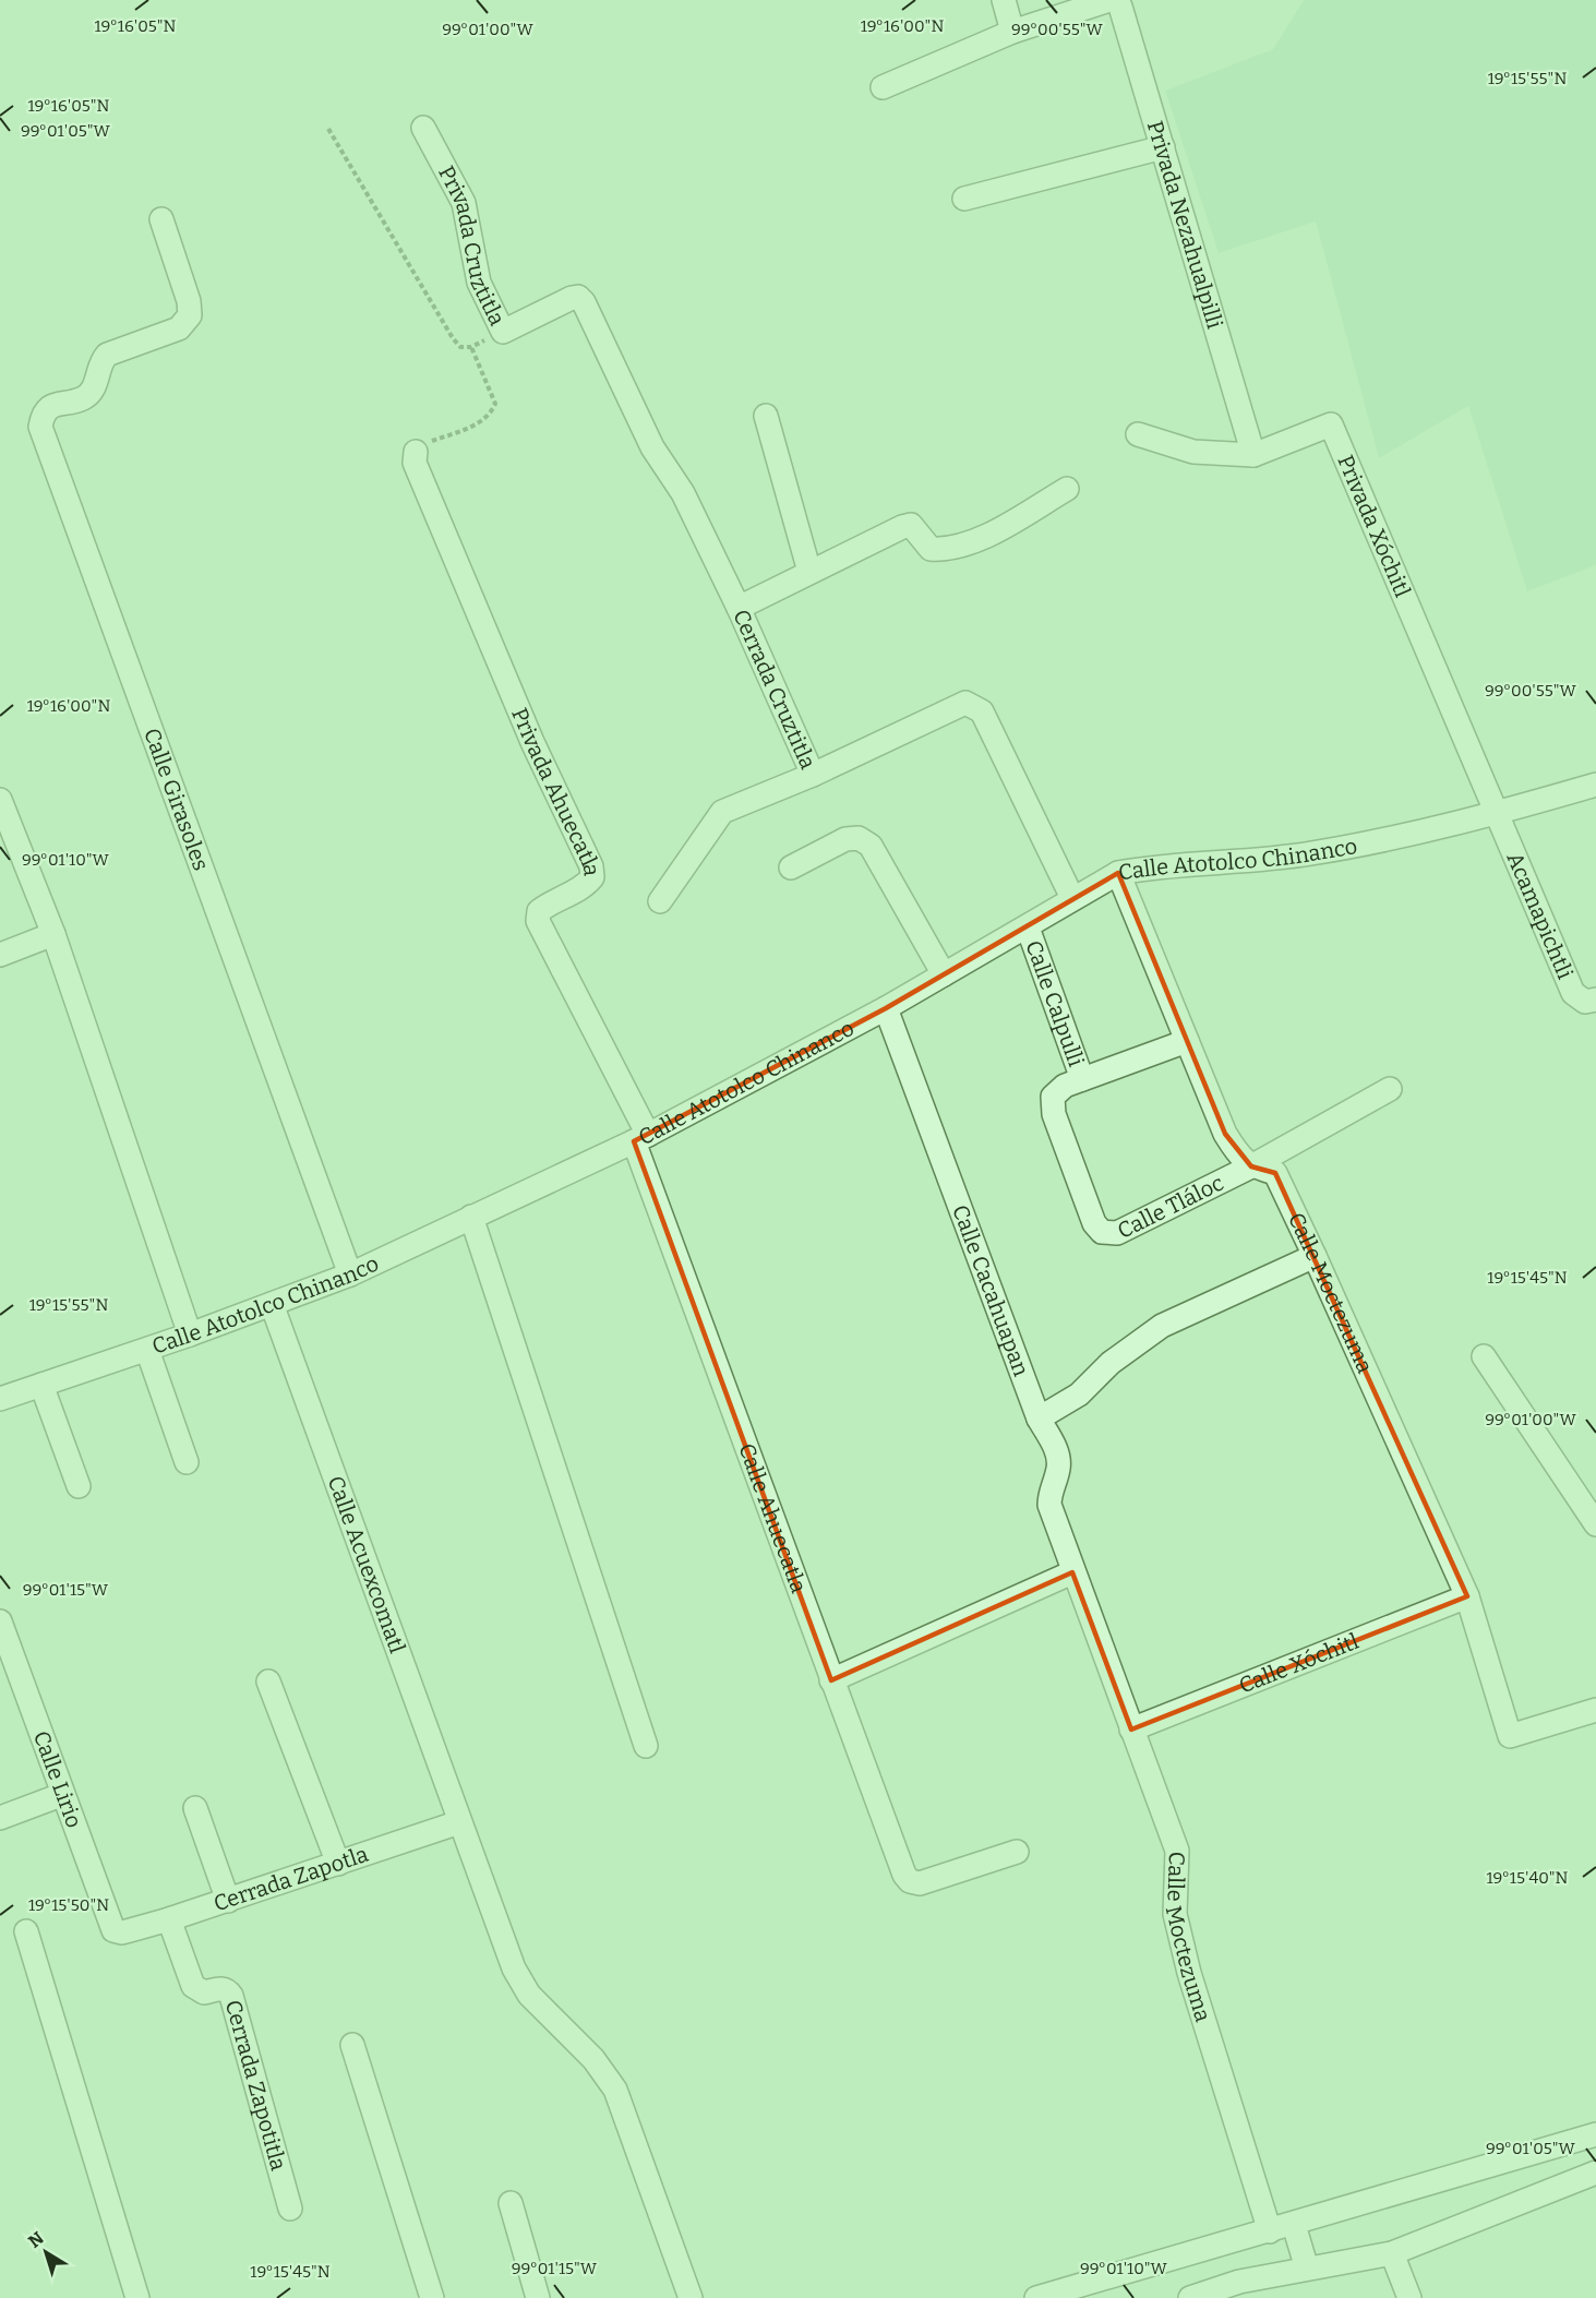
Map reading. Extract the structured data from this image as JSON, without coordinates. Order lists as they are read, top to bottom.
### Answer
{
  "streets": {
    "street": [
      "Privada Nezahualpilli",
      "Privada Cruztitla",
      "Privada Xóchitl",
      "Cerrada Cruztitla",
      "Privada Ahuecatla",
      "Calle Girasoles",
      "Calle Atotolco Chinanco",
      "Acamapichtli",
      "Calle Calpulli",
      "Calle Tláloc",
      "Calle Cacahuapan",
      "Calle Moctezuma",
      "Calle Ahuecatla",
      "Calle Acuexcomatl",
      "Calle Xóchitl",
      "Calle Lirio",
      "Cerrada Zapotla",
      "Cerrada Zapotitla"
    ]
  },
  "crossings": [
    ["Privada Nezahualpilli", "Privada Xóchitl"],
    ["Privada Cruztitla", "Cerrada Cruztitla"],
    ["Privada Xóchitl", "Calle Atotolco Chinanco"],
    ["Privada Xóchitl", "Acamapichtli"],
    ["Cerrada Cruztitla", "Calle Atotolco Chinanco"],
    ["Privada Ahuecatla", "Calle Atotolco Chinanco"],
    ["Privada Ahuecatla", "Calle Ahuecatla"],
    ["Calle Girasoles", "Calle Atotolco Chinanco"],
    ["Calle Atotolco Chinanco", "Acamapichtli"],
    ["Calle Atotolco Chinanco", "Calle Calpulli"],
    ["Calle Atotolco Chinanco", "Calle Cacahuapan"],
    ["Calle Atotolco Chinanco", "Calle Moctezuma"],
    ["Calle Atotolco Chinanco", "Calle Ahuecatla"],
    ["Calle Atotolco Chinanco", "Calle Acuexcomatl"],
    ["Calle Calpulli", "Calle Tláloc"],
    ["Calle Tláloc", "Calle Moctezuma"],
    ["Calle Cacahuapan", "Calle Moctezuma"],
    ["Calle Moctezuma", "Calle Xóchitl"],
    ["Calle Acuexcomatl", "Cerrada Zapotla"],
    ["Calle Lirio", "Cerrada Zapotla"],
    ["Cerrada Zapotla", "Cerrada Zapotitla"]
  ],
  "north": "top left",
  "coordinates": [
    "19°16'05\"N",
    "19°16'00\"N",
    "99°01'00\"W",
    "99°00'55\"W",
    "19°15'55\"N",
    "99°01'05\"W",
    "99°01'10\"W",
    "19°15'45\"N",
    "99°01'15\"W",
    "19°15'40\"N",
    "19°15'50\"N"
  ]
}
